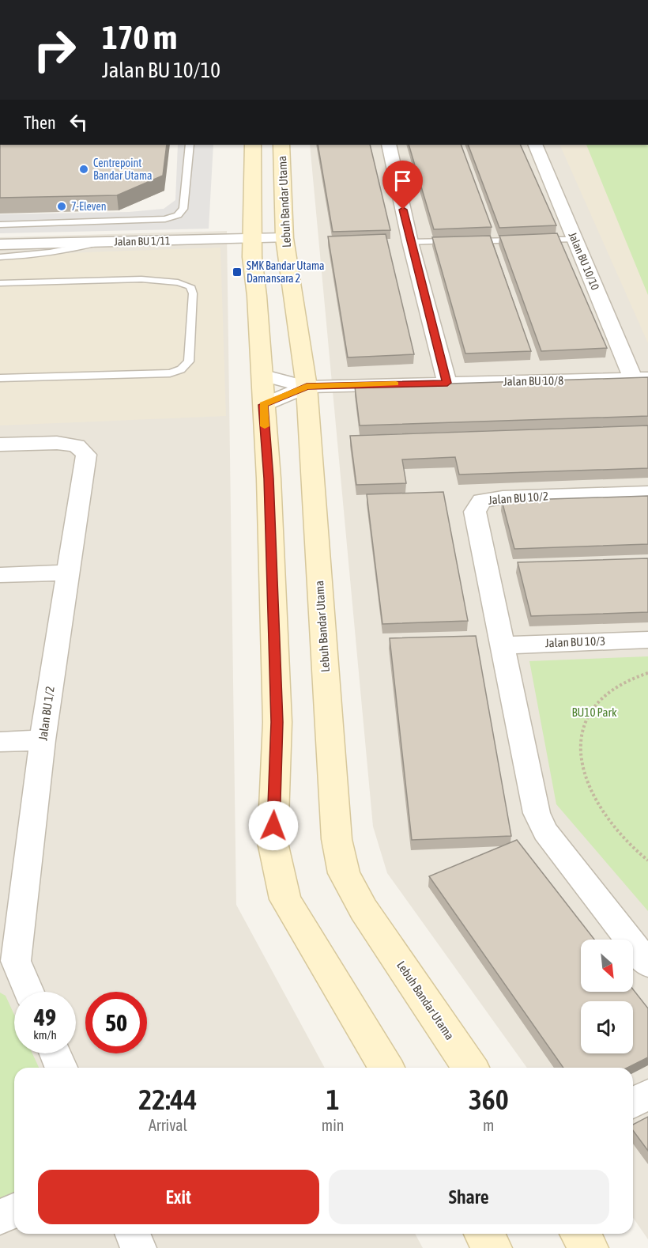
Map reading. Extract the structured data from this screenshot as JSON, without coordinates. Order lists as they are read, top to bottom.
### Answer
{
  "streets": {
    "main road": ["Lebuh Bandar Utama"],
    "street": [
      "Jalan BU 1/11",
      "Jalan BU 10/10",
      "Jalan BU 10/8",
      "Jalan BU 10/2",
      "Jalan BU 10/3",
      "Jalan BU 1/2"
    ]
  },
  "crossings": [
    ["Lebuh Bandar Utama", "Jalan BU 1/11"],
    ["Jalan BU 10/10", "Jalan BU 10/8"],
    ["Jalan BU 10/2", "Jalan BU 10/3"]
  ],
  "parks": ["BU10 Park"],
  "places": {
    "other": ["Centrepoint Bandar Utama", "7-Eleven"],
    "transit": ["SMK Bandar Utama Damansara 2"]
  },
  "north": "bottom right",
  "page": {
    "turn": ["170 m", "Jalan BU 10/10"],
    "then": "Then",
    "speed": "49 km/h",
    "limit": "50",
    "eta": [
      "22:44",
      "Arrival",
      "1",
      "min",
      "360",
      "m"
    ],
    "buttons": ["Exit", "Share"]
  }
}
